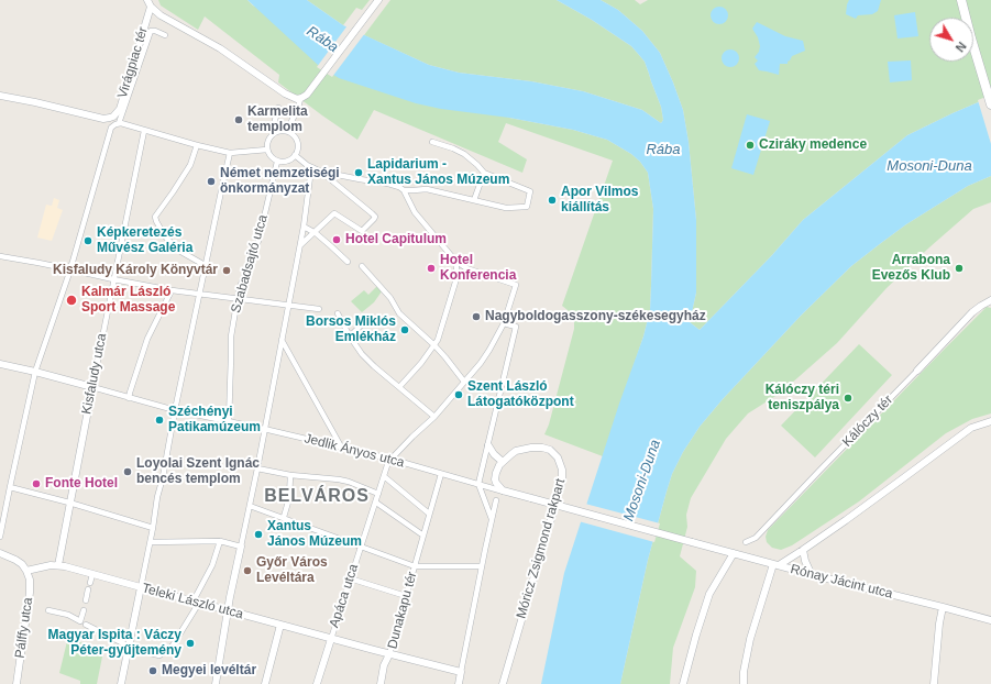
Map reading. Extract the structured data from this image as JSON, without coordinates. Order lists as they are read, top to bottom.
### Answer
{
  "streets": {
    "street": [
      "Virágpiac tér",
      "Szabadsajtó utca",
      "Kisfaludy utca",
      "Kálóczy tér",
      "Jedlik Ányos utca",
      "Móricz Zsigmond rakpart",
      "Rónay Jácint utca",
      "Apáca utca",
      "Teleki László utca",
      "Dunakapu tér",
      "Pálffy utca"
    ]
  },
  "crossings": [
    ["Szabadsajtó utca", "Jedlik Ányos utca"],
    ["Kisfaludy utca", "Jedlik Ányos utca"],
    ["Kisfaludy utca", "Teleki László utca"],
    ["Jedlik Ányos utca", "Rónay Jácint utca"],
    ["Jedlik Ányos utca", "Apáca utca"],
    ["Jedlik Ányos utca", "Dunakapu tér"],
    ["Apáca utca", "Teleki László utca"],
    ["Teleki László utca", "Dunakapu tér"],
    ["Teleki László utca", "Pálffy utca"]
  ],
  "districts": ["BELVÁROS"],
  "water": ["Rába", "Mosoni-Duna"],
  "places": [
    "Karmelita templom",
    "Cziráky medence",
    "Lapidarium - Xantus János Múzeum",
    "Német nemzetiségi önkormányzat",
    "Apor Vilmos kiállítás",
    "Hotel Capitulum",
    "Képkeretezés Művész Galéria",
    "Hotel Konferencia",
    "Arrabona Evezős Klub",
    "Kisfaludy Károly Könyvtár",
    "Kalmár László Sport Massage",
    "Nagyboldogasszony-székesegyház",
    "Borsos Miklós Emlékház",
    "Szent László Látogatóközpont",
    "Kálóczy téri teniszpálya",
    "Széchényi Patikamúzeum",
    "Loyolai Szent Ignác bencés templom",
    "Fonte Hotel",
    "Xantus János Múzeum",
    "Győr Város Levéltára",
    "Magyar Ispita : Váczy Péter-gyűjtemény",
    "Megyei levéltár"
  ],
  "north": "bottom right"
}
